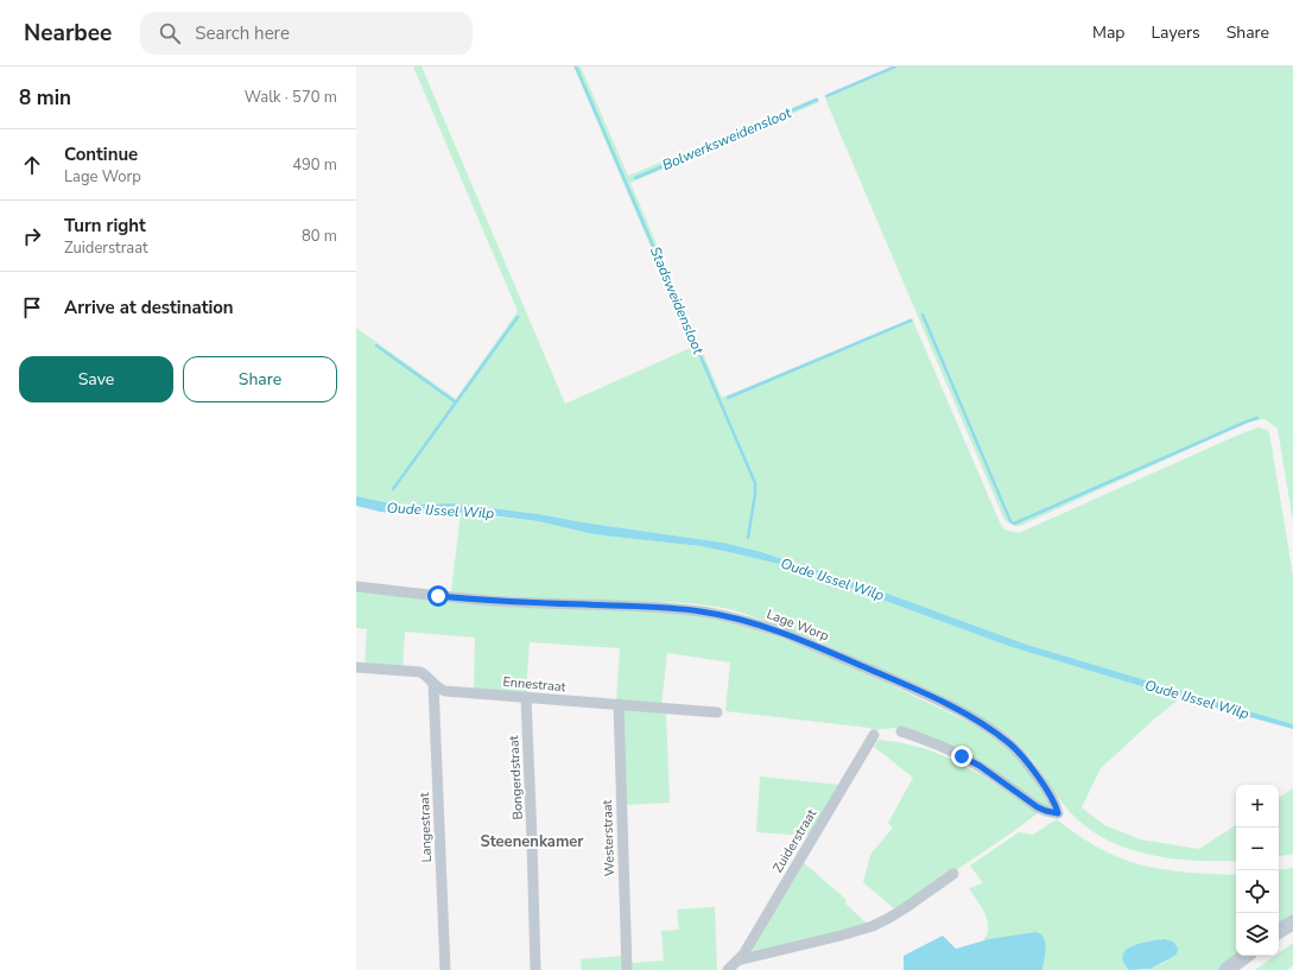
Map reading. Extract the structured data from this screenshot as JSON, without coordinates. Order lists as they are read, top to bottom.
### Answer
{
  "streets": {
    "street": [
      "Lage Worp",
      "Ennestraat",
      "Bongerdstraat",
      "Langestraat",
      "Westerstraat",
      "Zuiderstraat"
    ]
  },
  "crossings": [
    ["Ennestraat", "Bongerdstraat"],
    ["Ennestraat", "Langestraat"],
    ["Ennestraat", "Westerstraat"]
  ],
  "districts": ["Steenenkamer"],
  "water": ["Bolwerksweidensloot", "Stadsweidensloot", "Oude IJssel Wilp"],
  "page": {
    "header": "Nearbee",
    "search": "Search here",
    "nav": ["Map", "Layers", "Share"],
    "heading": ["8 min", "Walk · 570 m"],
    "list": [
      ["Continue", "Lage Worp", "490 m"],
      ["Turn right", "Zuiderstraat", "80 m"],
      "Arrive at destination"
    ],
    "buttons": ["Save", "Share"],
    "map_buttons": ["+", "−"]
  }
}
